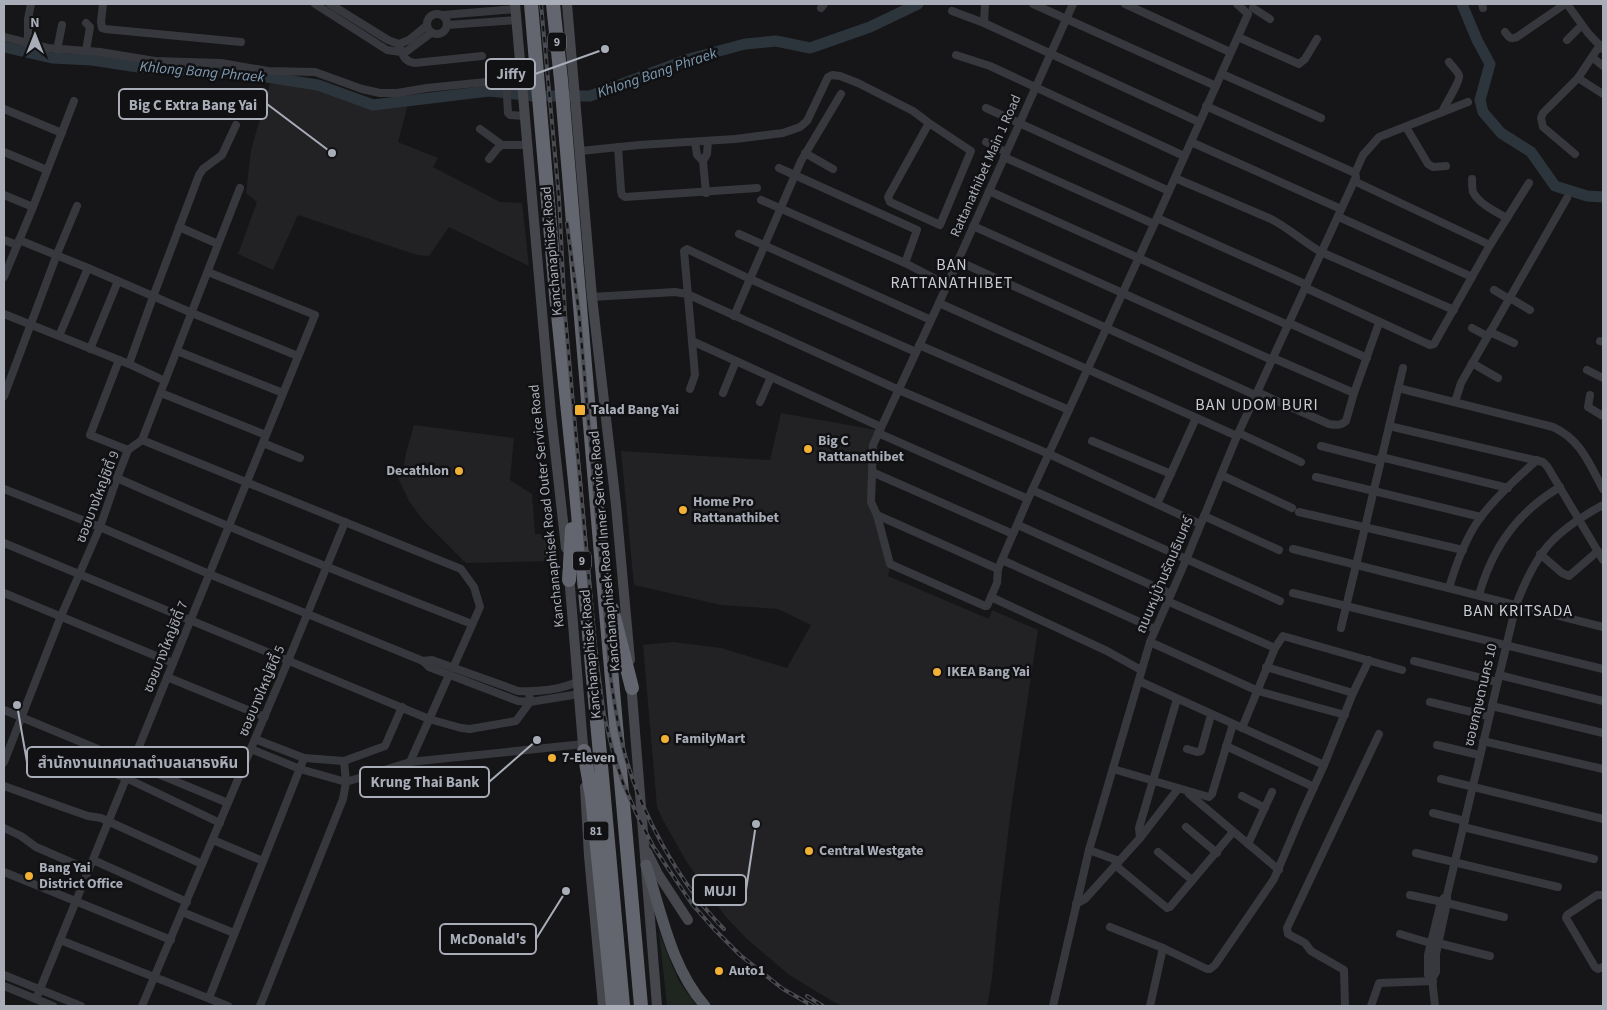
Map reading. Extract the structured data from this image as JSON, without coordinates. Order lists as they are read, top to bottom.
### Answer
{
  "streets": {
    "highway": ["9", "Kanchanaphisek Road", "81"],
    "main road": ["Kanchanaphisek Road Outer Service Road", "Kanchanaphisek Road Inner Service Road"],
    "street": [
      "Rattanathibet Main 1 Road",
      "ซอยบางใหญ่ซิตี้ 9",
      "ถนนหมู่บ้านรัตนธิเบศร์",
      "ซอยบางใหญ่ซิตี้ 7",
      "ซอยบางใหญ่ซิตี้ 5",
      "ซอยกฤษดานคร 10"
    ]
  },
  "crossings": [
    ["Kanchanaphisek Road Outer Service Road", "81"]
  ],
  "districts": ["BAN RATTANATHIBET", "BAN UDOM BURI", "BAN KRITSADA"],
  "water": ["Khlong Bang Phraek"],
  "places": {
    "other": [
      "Jiffy",
      "Big C Extra Bang Yai",
      "Big C Rattanathibet",
      "Decathlon",
      "Home Pro Rattanathibet",
      "IKEA Bang Yai",
      "สำนักงานเทศบาลตำบลเสาธงหิน",
      "FamilyMart",
      "Krung Thai Bank",
      "7-Eleven",
      "MUJI",
      "Central Westgate",
      "Bang Yai District Office",
      "McDonald's",
      "Auto1"
    ],
    "transit": ["Talad Bang Yai"]
  },
  "north": "top"
}
